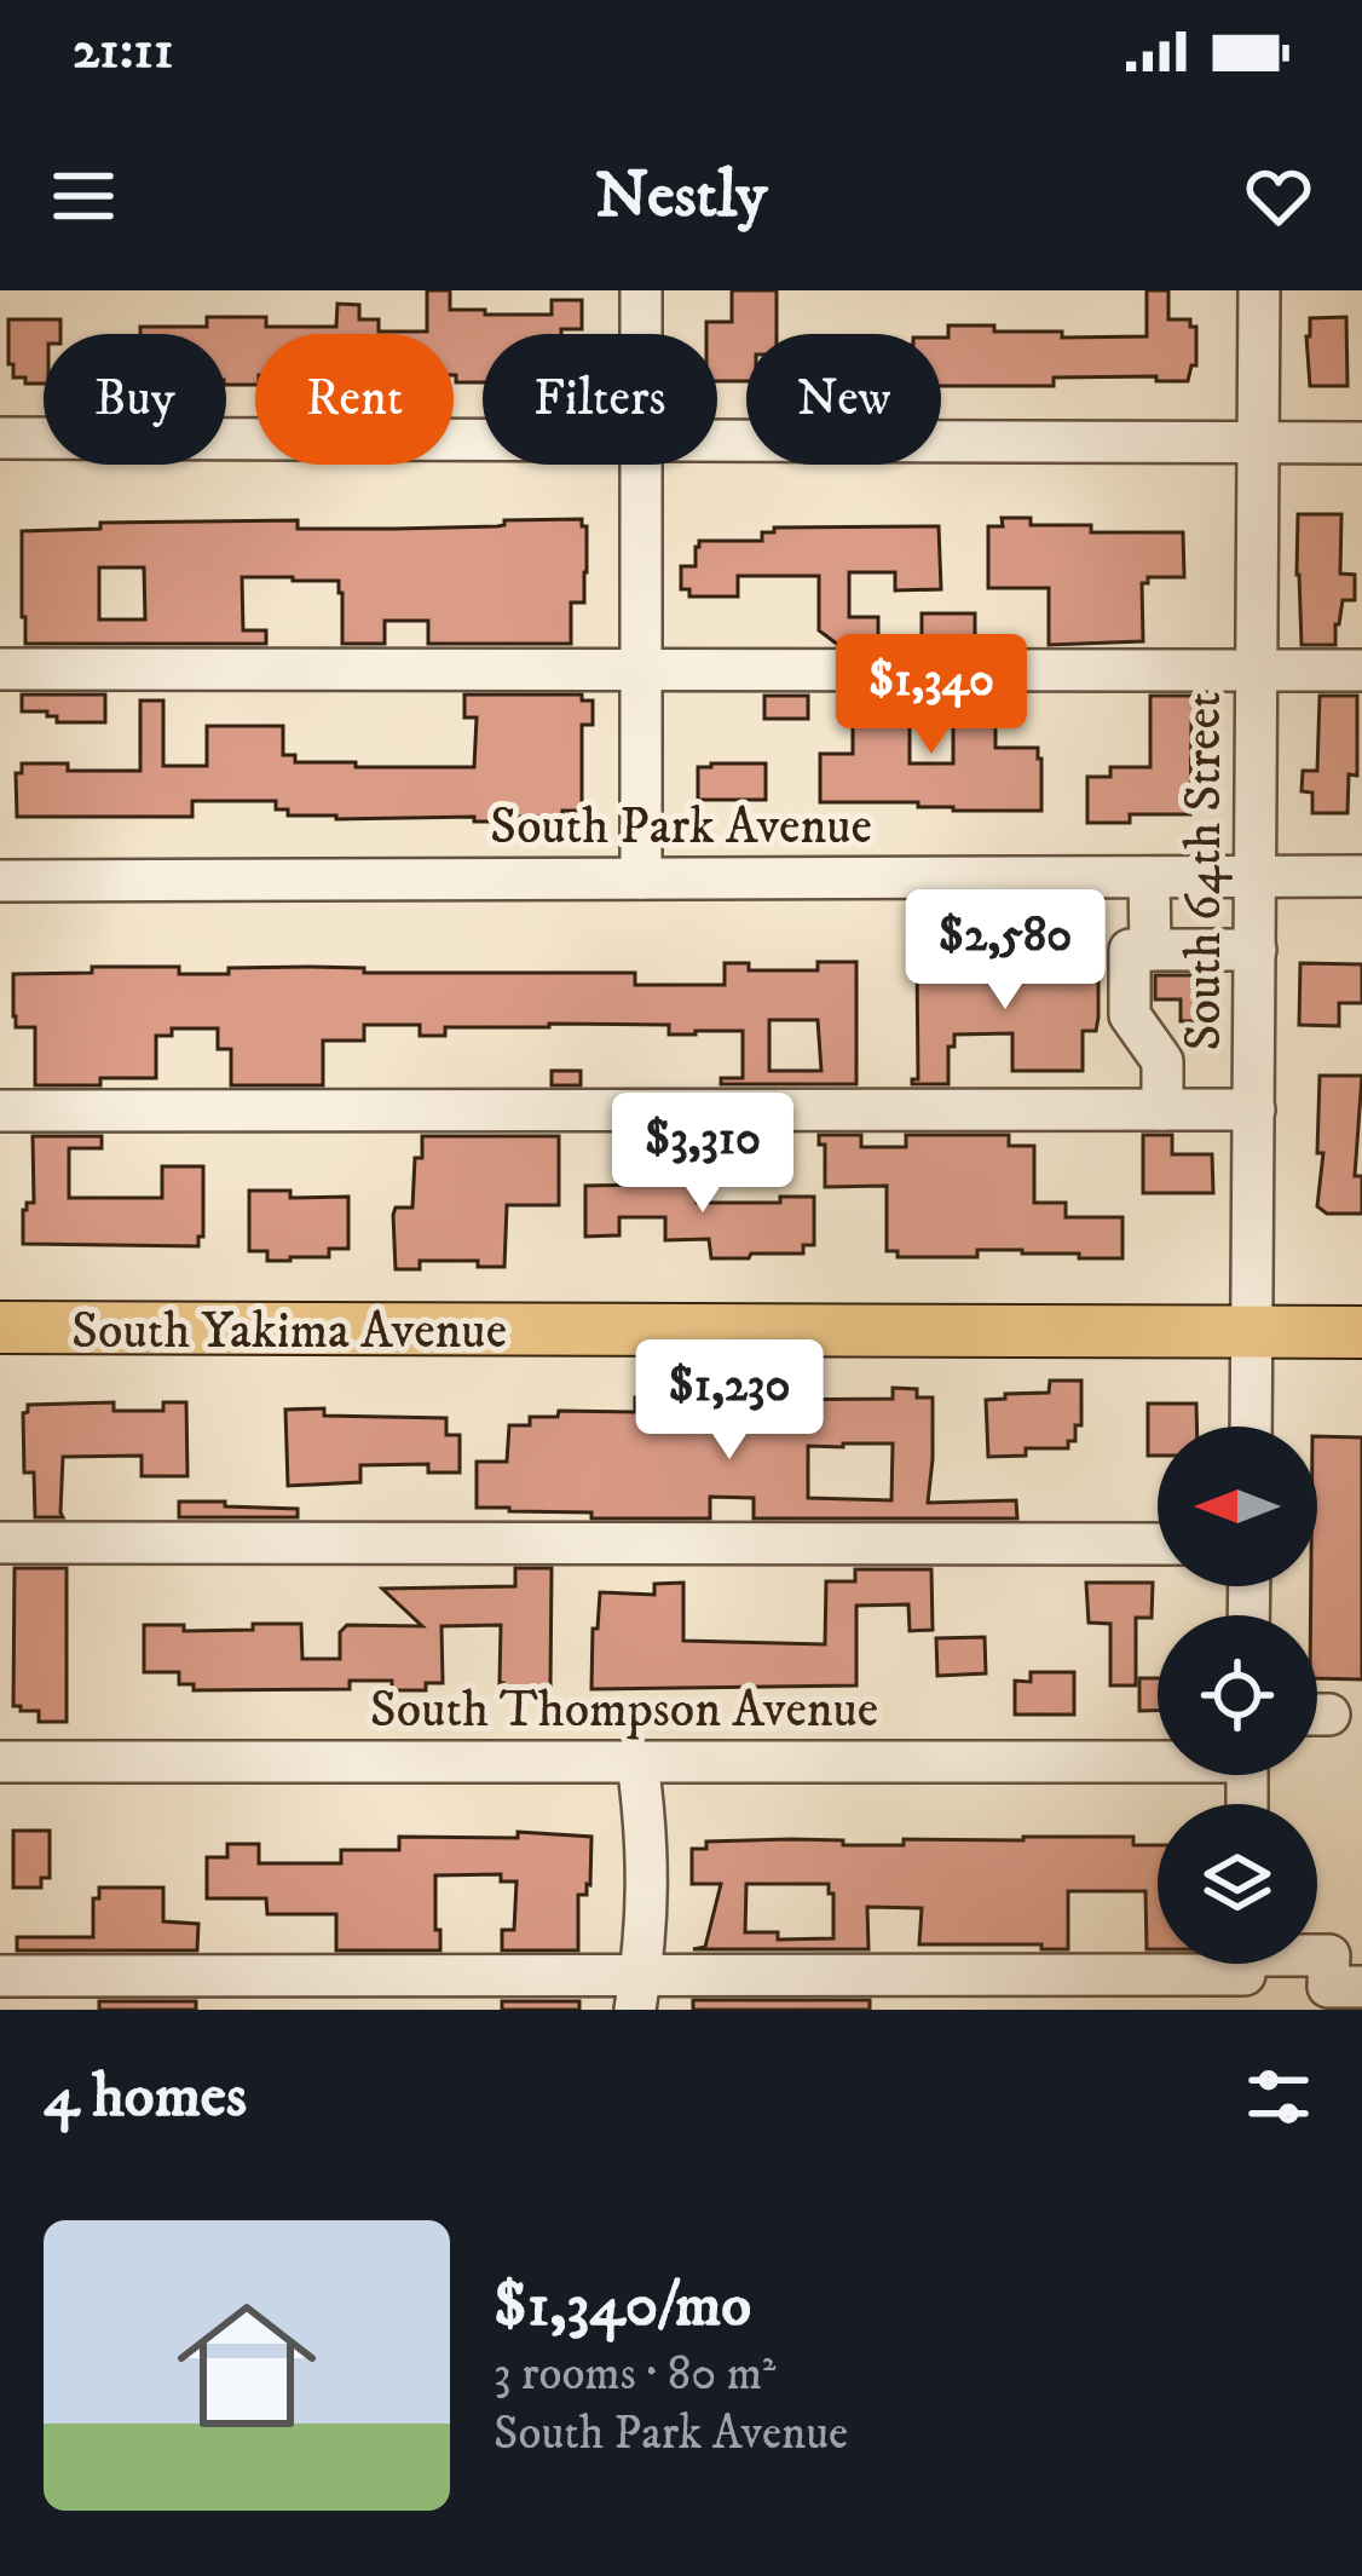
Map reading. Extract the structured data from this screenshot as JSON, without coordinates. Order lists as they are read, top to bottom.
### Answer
{
  "streets": {
    "main road": ["South Yakima Avenue"],
    "street": ["South Park Avenue", "South 64th Street", "South Thompson Avenue"]
  },
  "crossings": [
    ["South Park Avenue", "South 64th Street"],
    ["South 64th Street", "South Yakima Avenue"]
  ],
  "north": "left",
  "page": {
    "status": "21:11",
    "header": "Nestly",
    "chip": [
      "Buy",
      "Rent",
      "Filters",
      "New"
    ],
    "price": [
      "$1,340",
      "$2,580",
      "$3,310",
      "$1,230"
    ],
    "heading": "4 homes",
    "list": [
      {
        "name": "$1,340/mo",
        "note": "3 rooms · 80 m² · South Park Avenue"
      }
    ]
  }
}
